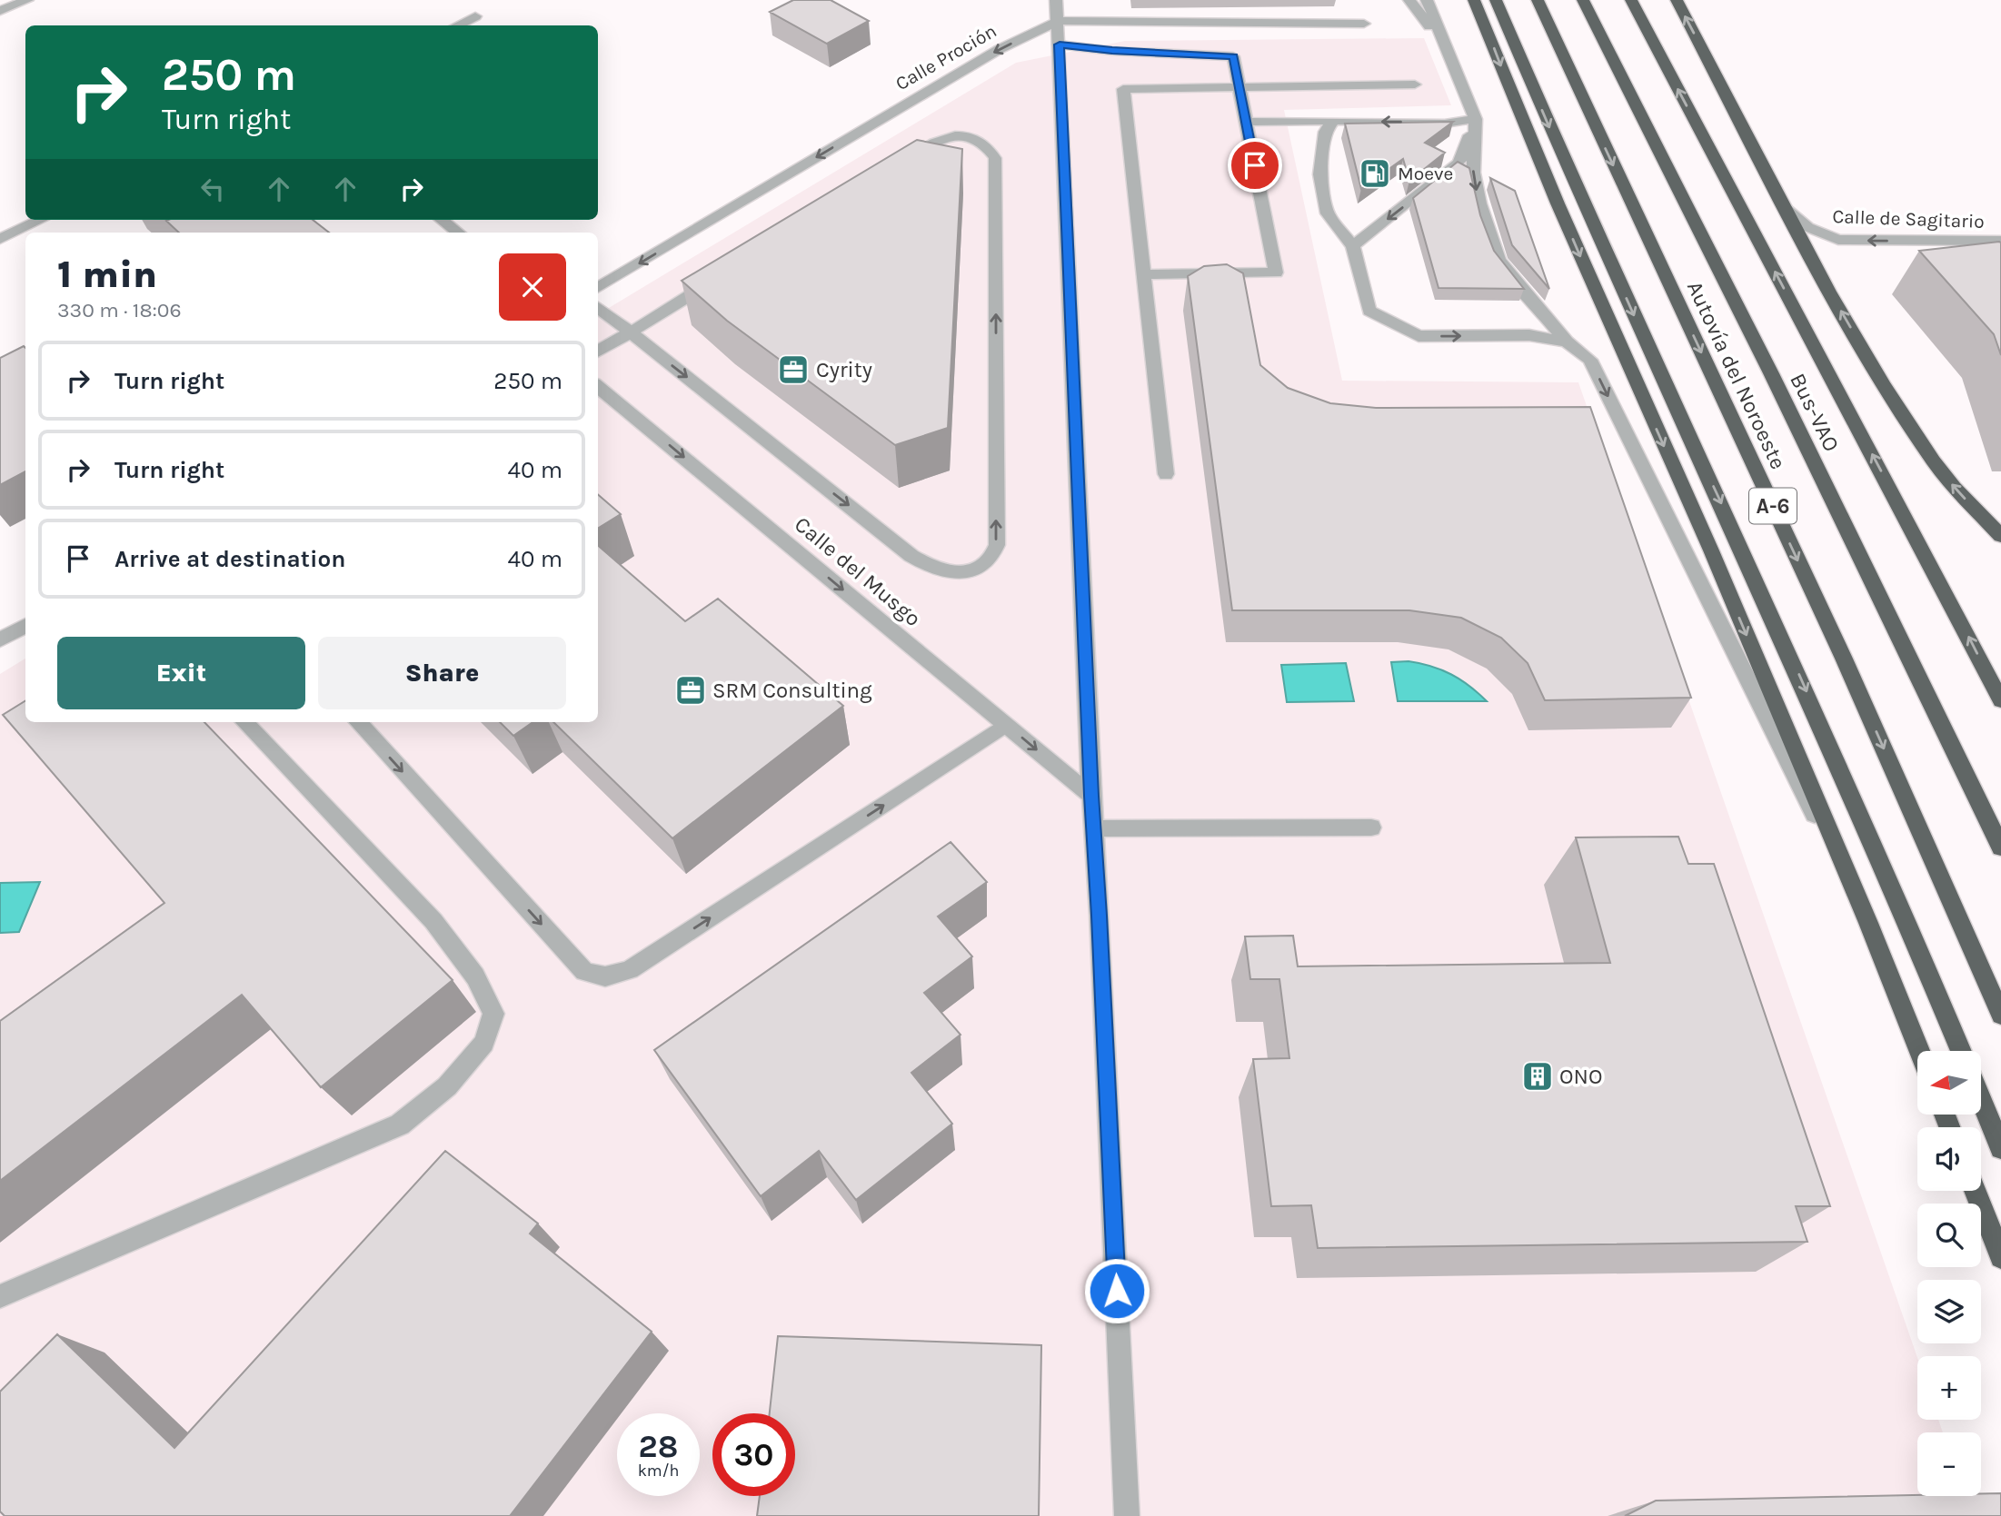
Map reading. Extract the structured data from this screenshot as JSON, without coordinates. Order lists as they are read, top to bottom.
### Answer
{
  "streets": {
    "highway": ["Autovía del Noroeste", "Bus-VAO", "A-6"],
    "street": ["Calle Proción", "Calle de Sagitario", "Calle del Musgo"]
  },
  "one_way": ["Calle Proción", "Calle de Sagitario", "Calle del Musgo"],
  "places": {
    "fuel station": ["Moeve"],
    "office": ["Cyrity", "SRM Consulting"],
    "building": ["ONO"]
  },
  "north": "left",
  "page": {
    "turn": ["250 m", "Turn right"],
    "heading": ["1 min", "330 m · 18:06"],
    "list": [
      {
        "name": "Turn right",
        "value": "250 m"
      },
      {
        "name": "Turn right",
        "value": "40 m"
      },
      {
        "name": "Arrive at destination",
        "value": "40 m"
      }
    ],
    "buttons": ["Exit", "Share"],
    "map_buttons": ["+", "−"],
    "speed": "28 km/h",
    "limit": "30"
  }
}
